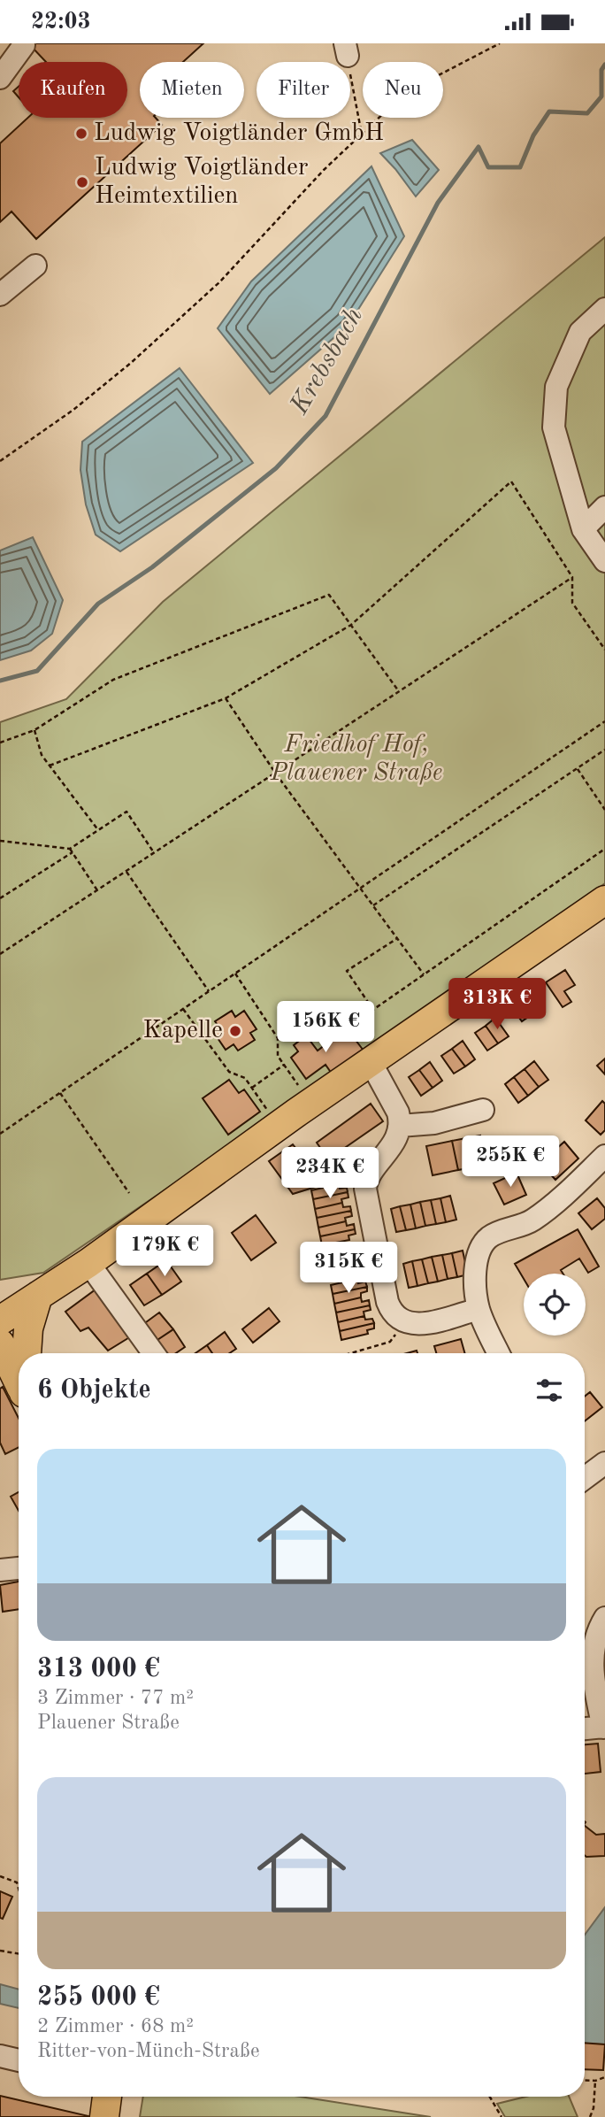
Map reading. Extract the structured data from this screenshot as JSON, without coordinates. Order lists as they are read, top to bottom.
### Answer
{
  "water": ["Krebsbach"],
  "parks": ["Friedhof Hof, Plauener Straße"],
  "places": ["Ludwig Voigtländer GmbH", "Ludwig Voigtländer Heimtextilien", "Kapelle"],
  "page": {
    "status": "22:03",
    "chip": [
      "Kaufen",
      "Mieten",
      "Filter",
      "Neu"
    ],
    "price": [
      "313K €",
      "156K €",
      "255K €",
      "234K €",
      "179K €",
      "315K €"
    ],
    "heading": "6 Objekte",
    "list": [
      {
        "name": "313 000 €",
        "note": "3 Zimmer · 77 m² · Plauener Straße"
      },
      {
        "name": "255 000 €",
        "note": "2 Zimmer · 68 m² · Ritter-von-Münch-Straße"
      }
    ]
  }
}
